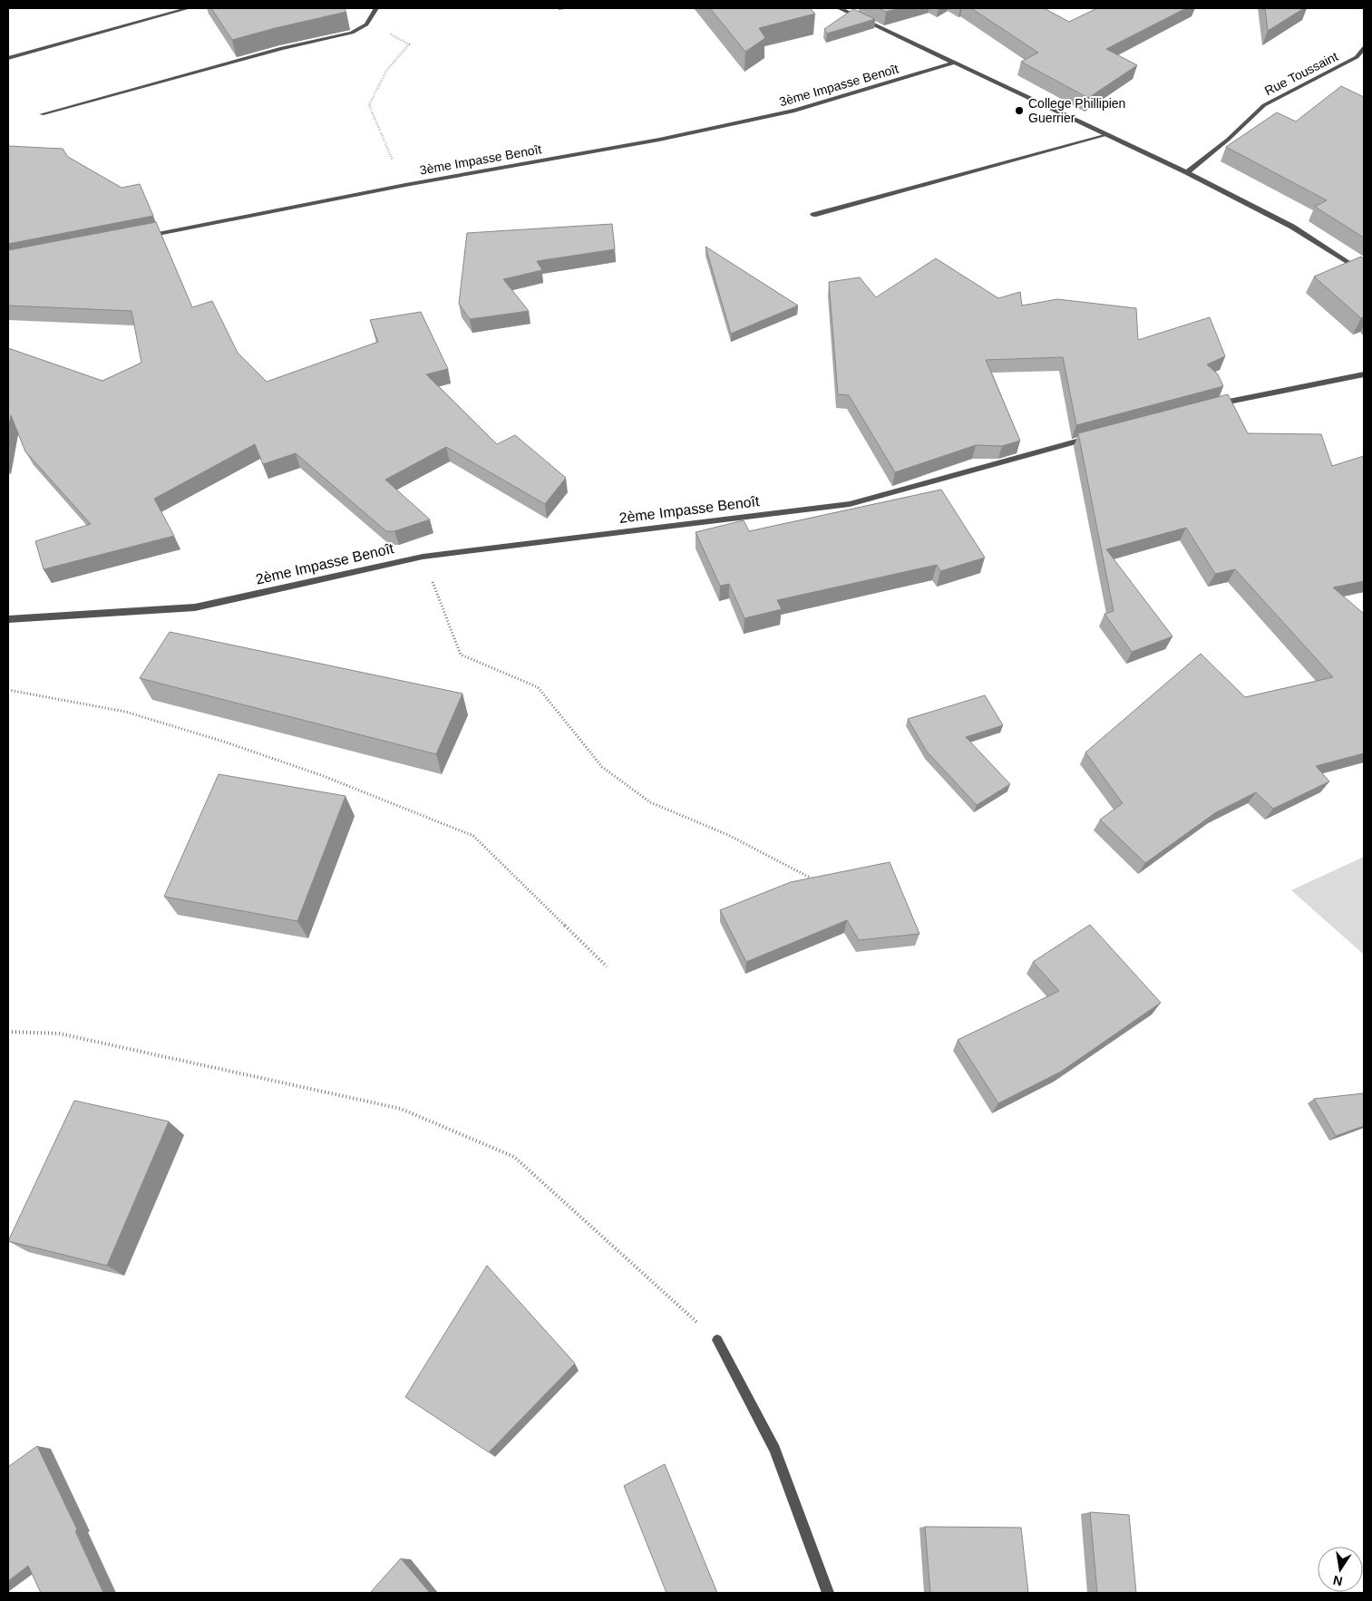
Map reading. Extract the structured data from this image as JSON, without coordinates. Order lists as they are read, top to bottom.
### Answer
{
  "streets": {
    "street": ["Rue Toussaint", "3ème Impasse Benoît", "2ème Impasse Benoît"]
  },
  "places": ["College Phillipien Guerrier"],
  "north": "bottom"
}
